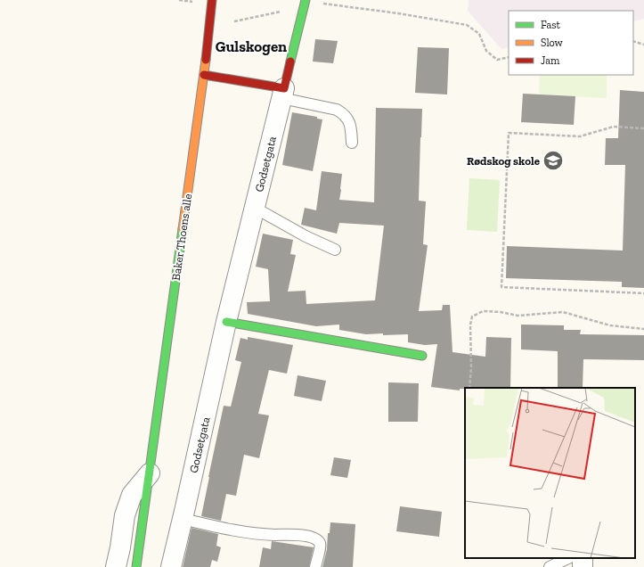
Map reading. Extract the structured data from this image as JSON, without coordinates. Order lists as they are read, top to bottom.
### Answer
{
  "streets": {
    "street": ["Godsetgata", "Baker Thoens alle"]
  },
  "districts": ["Gulskogen"],
  "places": {
    "school or university": ["Rødskog skole"]
  },
  "legend": ["Fast", "Slow", "Jam"]
}
